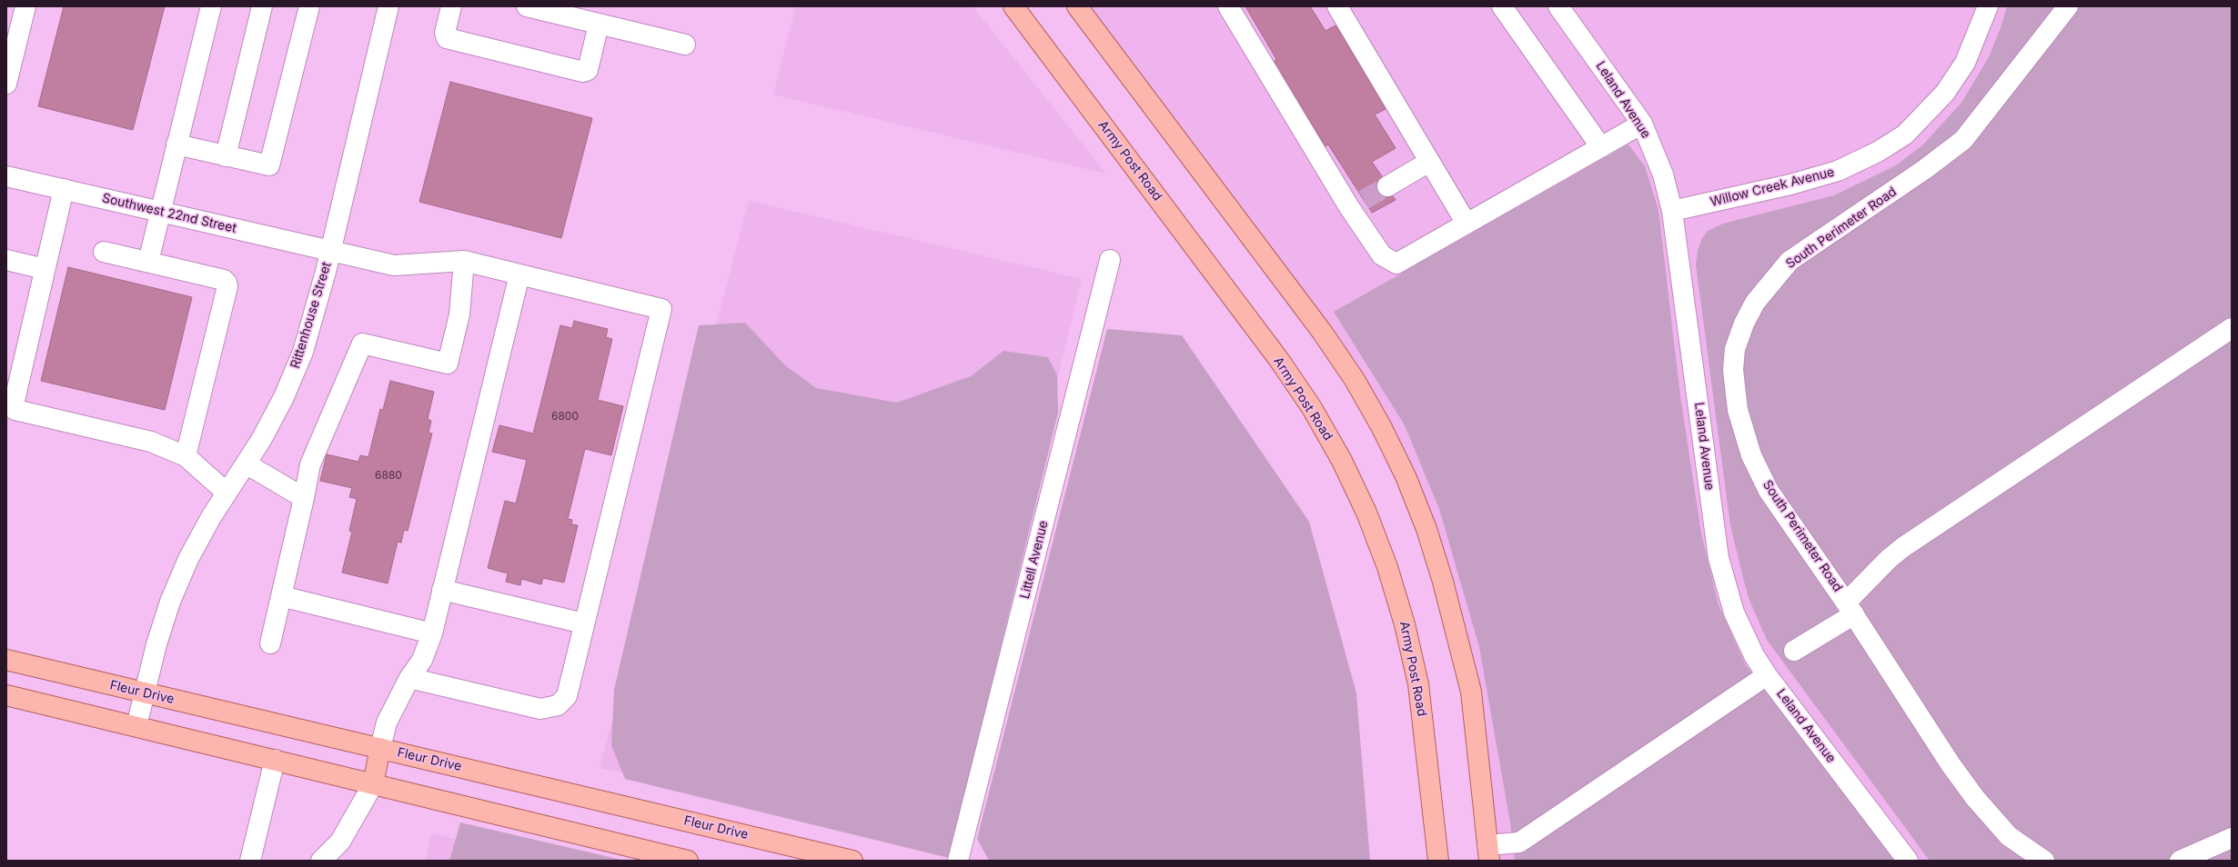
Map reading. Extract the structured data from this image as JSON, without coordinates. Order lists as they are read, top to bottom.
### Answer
{
  "streets": {
    "main road": ["Army Post Road", "Fleur Drive"],
    "street": [
      "Leland Avenue",
      "Willow Creek Avenue",
      "Southwest 22nd Street",
      "South Perimeter Road",
      "Rittenhouse Street",
      "Littell Avenue"
    ]
  },
  "crossings": [
    ["Leland Avenue", "Willow Creek Avenue"],
    ["Southwest 22nd Street", "Rittenhouse Street"],
    ["Rittenhouse Street", "Fleur Drive"]
  ],
  "house_numbers": ["6800", "6880"]
}
